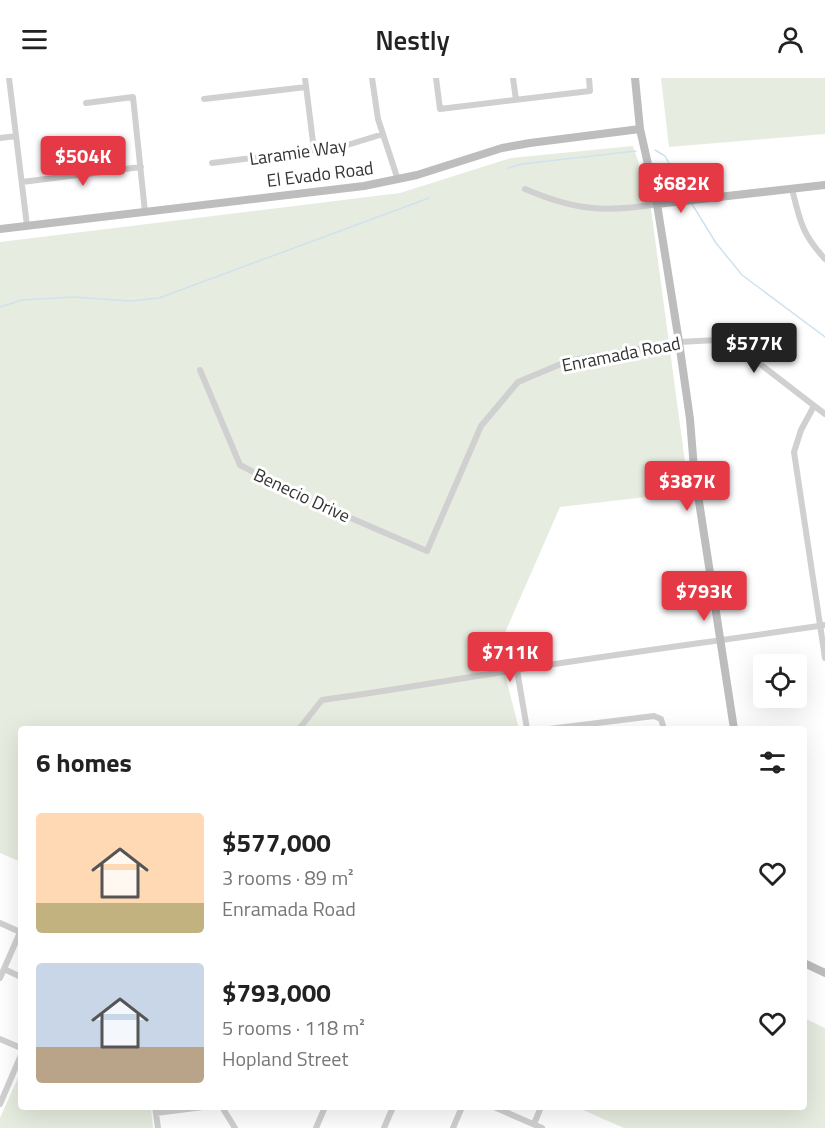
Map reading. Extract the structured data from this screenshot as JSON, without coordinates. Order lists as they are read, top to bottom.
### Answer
{
  "streets": {
    "street": [
      "Laramie Way",
      "El Evado Road",
      "Enramada Road",
      "Benecio Drive"
    ]
  },
  "crossings": [
    ["Enramada Road", "Benecio Drive"]
  ],
  "page": {
    "header": "Nestly",
    "price": [
      "$504K",
      "$682K",
      "$577K",
      "$387K",
      "$793K",
      "$711K"
    ],
    "heading": "6 homes",
    "list": [
      {
        "name": "$577,000",
        "note": "3 rooms · 89 m² · Enramada Road"
      },
      {
        "name": "$793,000",
        "note": "5 rooms · 118 m² · Hopland Street"
      }
    ]
  }
}
